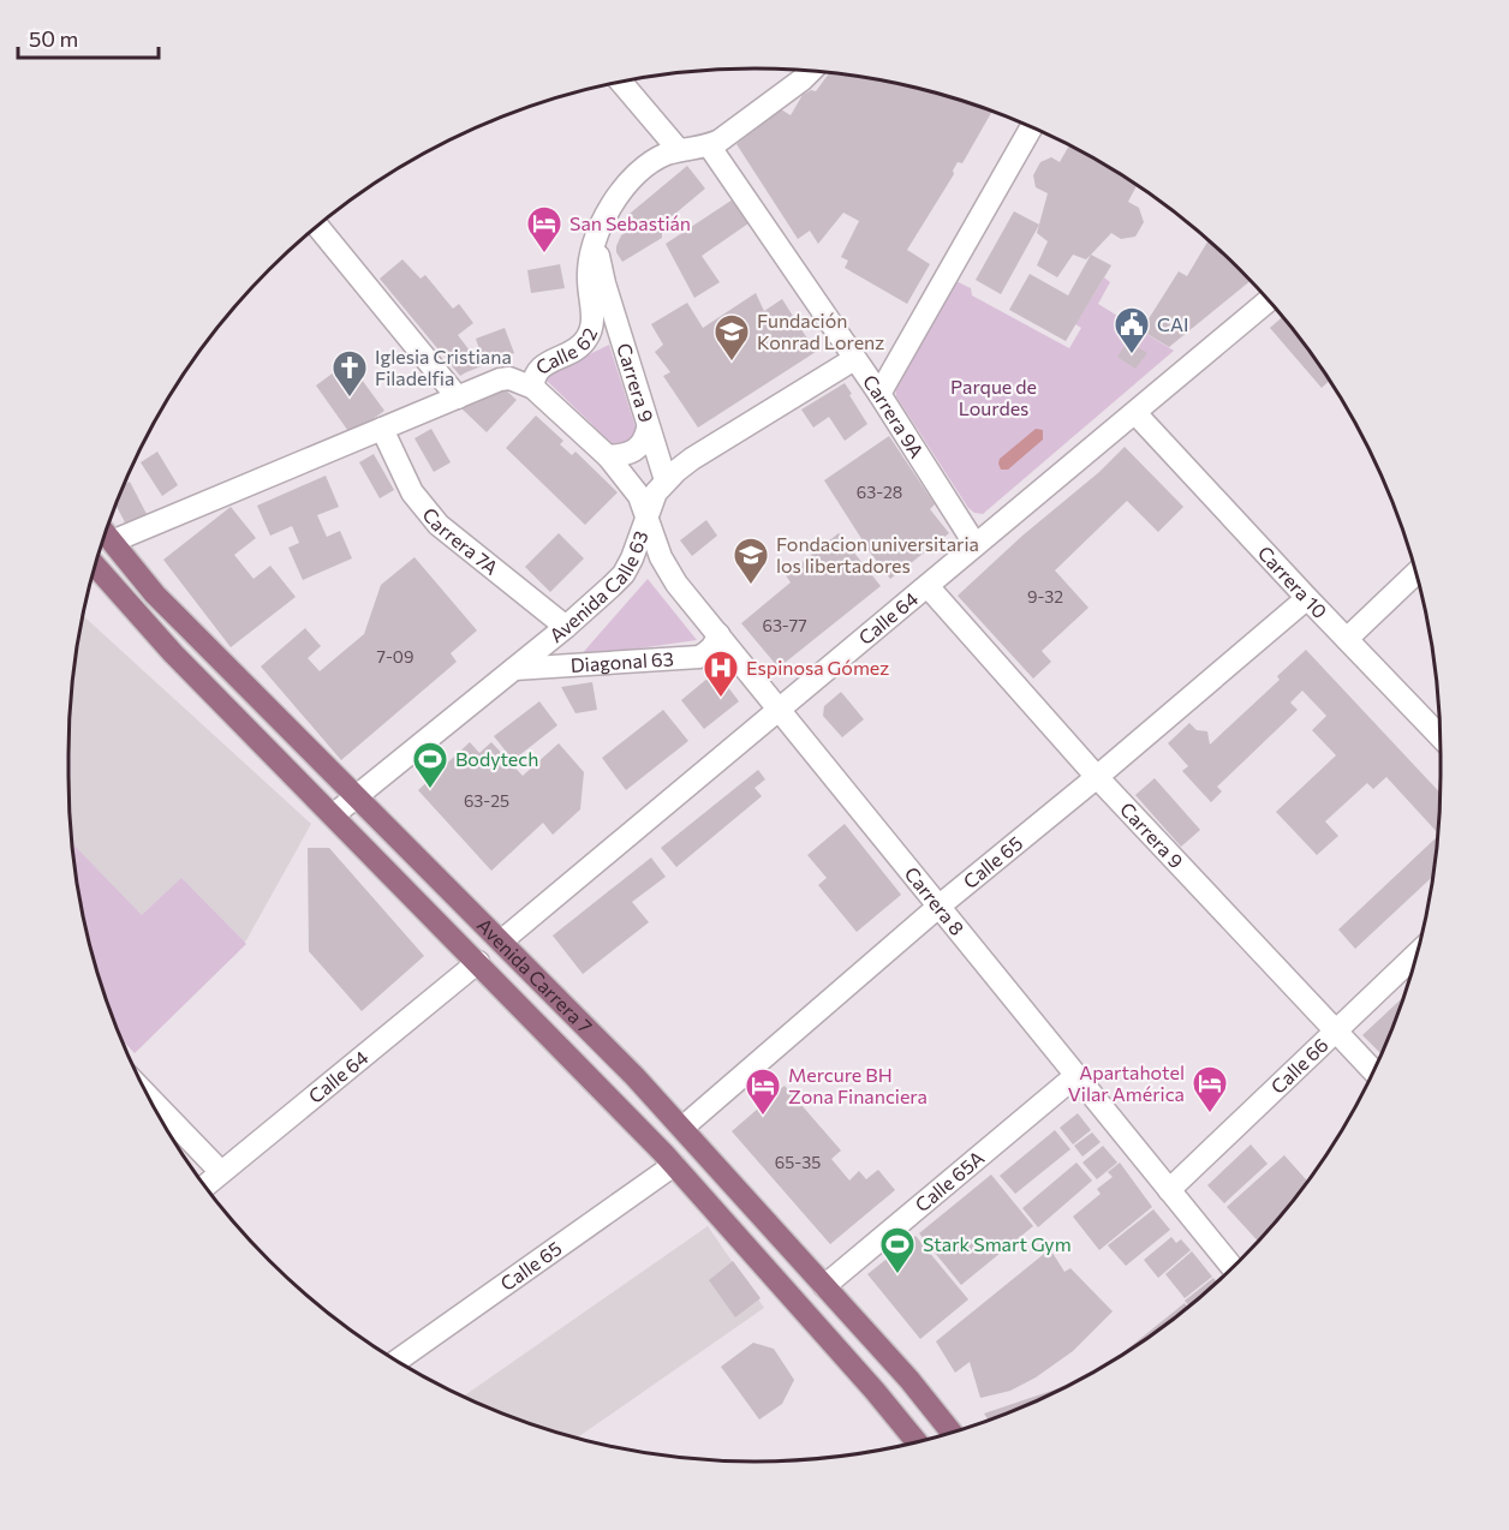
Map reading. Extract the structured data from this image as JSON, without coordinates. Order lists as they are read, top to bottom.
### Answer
{
  "streets": {
    "main road": ["Avenida Carrera 7"],
    "street": [
      "Calle 62",
      "Carrera 9",
      "Carrera 9A",
      "Carrera 7A",
      "Carrera 10",
      "Avenida Calle 63",
      "Calle 64",
      "Diagonal 63",
      "Calle 65",
      "Carrera 8",
      "Calle 66",
      "Calle 65A"
    ]
  },
  "crossings": [
    ["Calle 62", "Carrera 9"],
    ["Calle 62", "Carrera 9A"],
    ["Calle 62", "Carrera 7A"],
    ["Calle 62", "Avenida Carrera 7"],
    ["Carrera 9", "Avenida Calle 63"],
    ["Carrera 9", "Calle 64"],
    ["Carrera 9", "Calle 65"],
    ["Carrera 9", "Calle 66"],
    ["Carrera 9A", "Avenida Calle 63"],
    ["Carrera 9A", "Calle 64"],
    ["Carrera 7A", "Avenida Calle 63"],
    ["Carrera 10", "Calle 64"],
    ["Carrera 10", "Calle 65"],
    ["Avenida Calle 63", "Diagonal 63"],
    ["Avenida Calle 63", "Carrera 8"],
    ["Avenida Calle 63", "Avenida Carrera 7"],
    ["Calle 64", "Carrera 8"],
    ["Calle 64", "Avenida Carrera 7"],
    ["Diagonal 63", "Carrera 8"],
    ["Calle 65", "Carrera 8"],
    ["Calle 65", "Avenida Carrera 7"],
    ["Carrera 8", "Calle 66"],
    ["Carrera 8", "Calle 65A"],
    ["Avenida Carrera 7", "Calle 65A"]
  ],
  "parks": ["Parque de Lourdes"],
  "places": {
    "hotel": ["San Sebastián", "Apartahotel Vilar América", "Mercure BH Zona Financiera"],
    "public building": ["CAI"],
    "school or university": ["Fundación Konrad Lorenz", "Fondacion universitaria los libertadores"],
    "church": ["Iglesia Cristiana Filadelfia"],
    "hospital": ["Espinosa Gómez"],
    "sports": ["Bodytech", "Stark Smart Gym"]
  },
  "house_numbers": [
    "63-28",
    "9-32",
    "63-77",
    "7-09",
    "63-25",
    "65-35"
  ],
  "scale_bar": "50 m"
}
